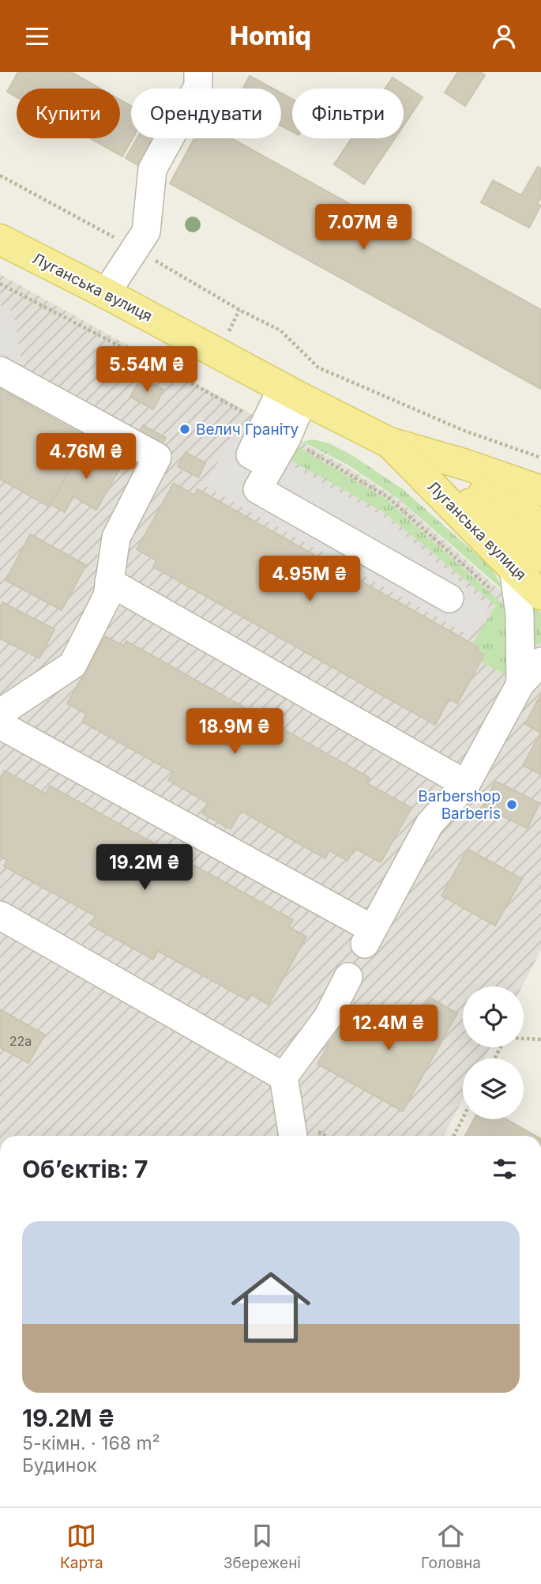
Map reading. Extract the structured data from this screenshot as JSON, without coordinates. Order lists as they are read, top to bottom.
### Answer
{
  "streets": {
    "main road": ["Луганська вулиця"]
  },
  "places": ["Велич Граніту", "Barbershop Barberis"],
  "house_numbers": ["22а"],
  "page": {
    "header": "Homiq",
    "chip": ["Купити", "Орендувати", "Фільтри"],
    "price": [
      "7.07M ₴",
      "5.54M ₴",
      "4.76M ₴",
      "4.95M ₴",
      "18.9M ₴",
      "19.2M ₴",
      "12.4M ₴"
    ],
    "heading": "Об’єктів: 7",
    "list": [
      {
        "name": "19.2M ₴",
        "note": "5-кімн. · 168 m² · Будинок"
      }
    ],
    "tabs": ["Карта", "Збережені", "Головна"]
  }
}
